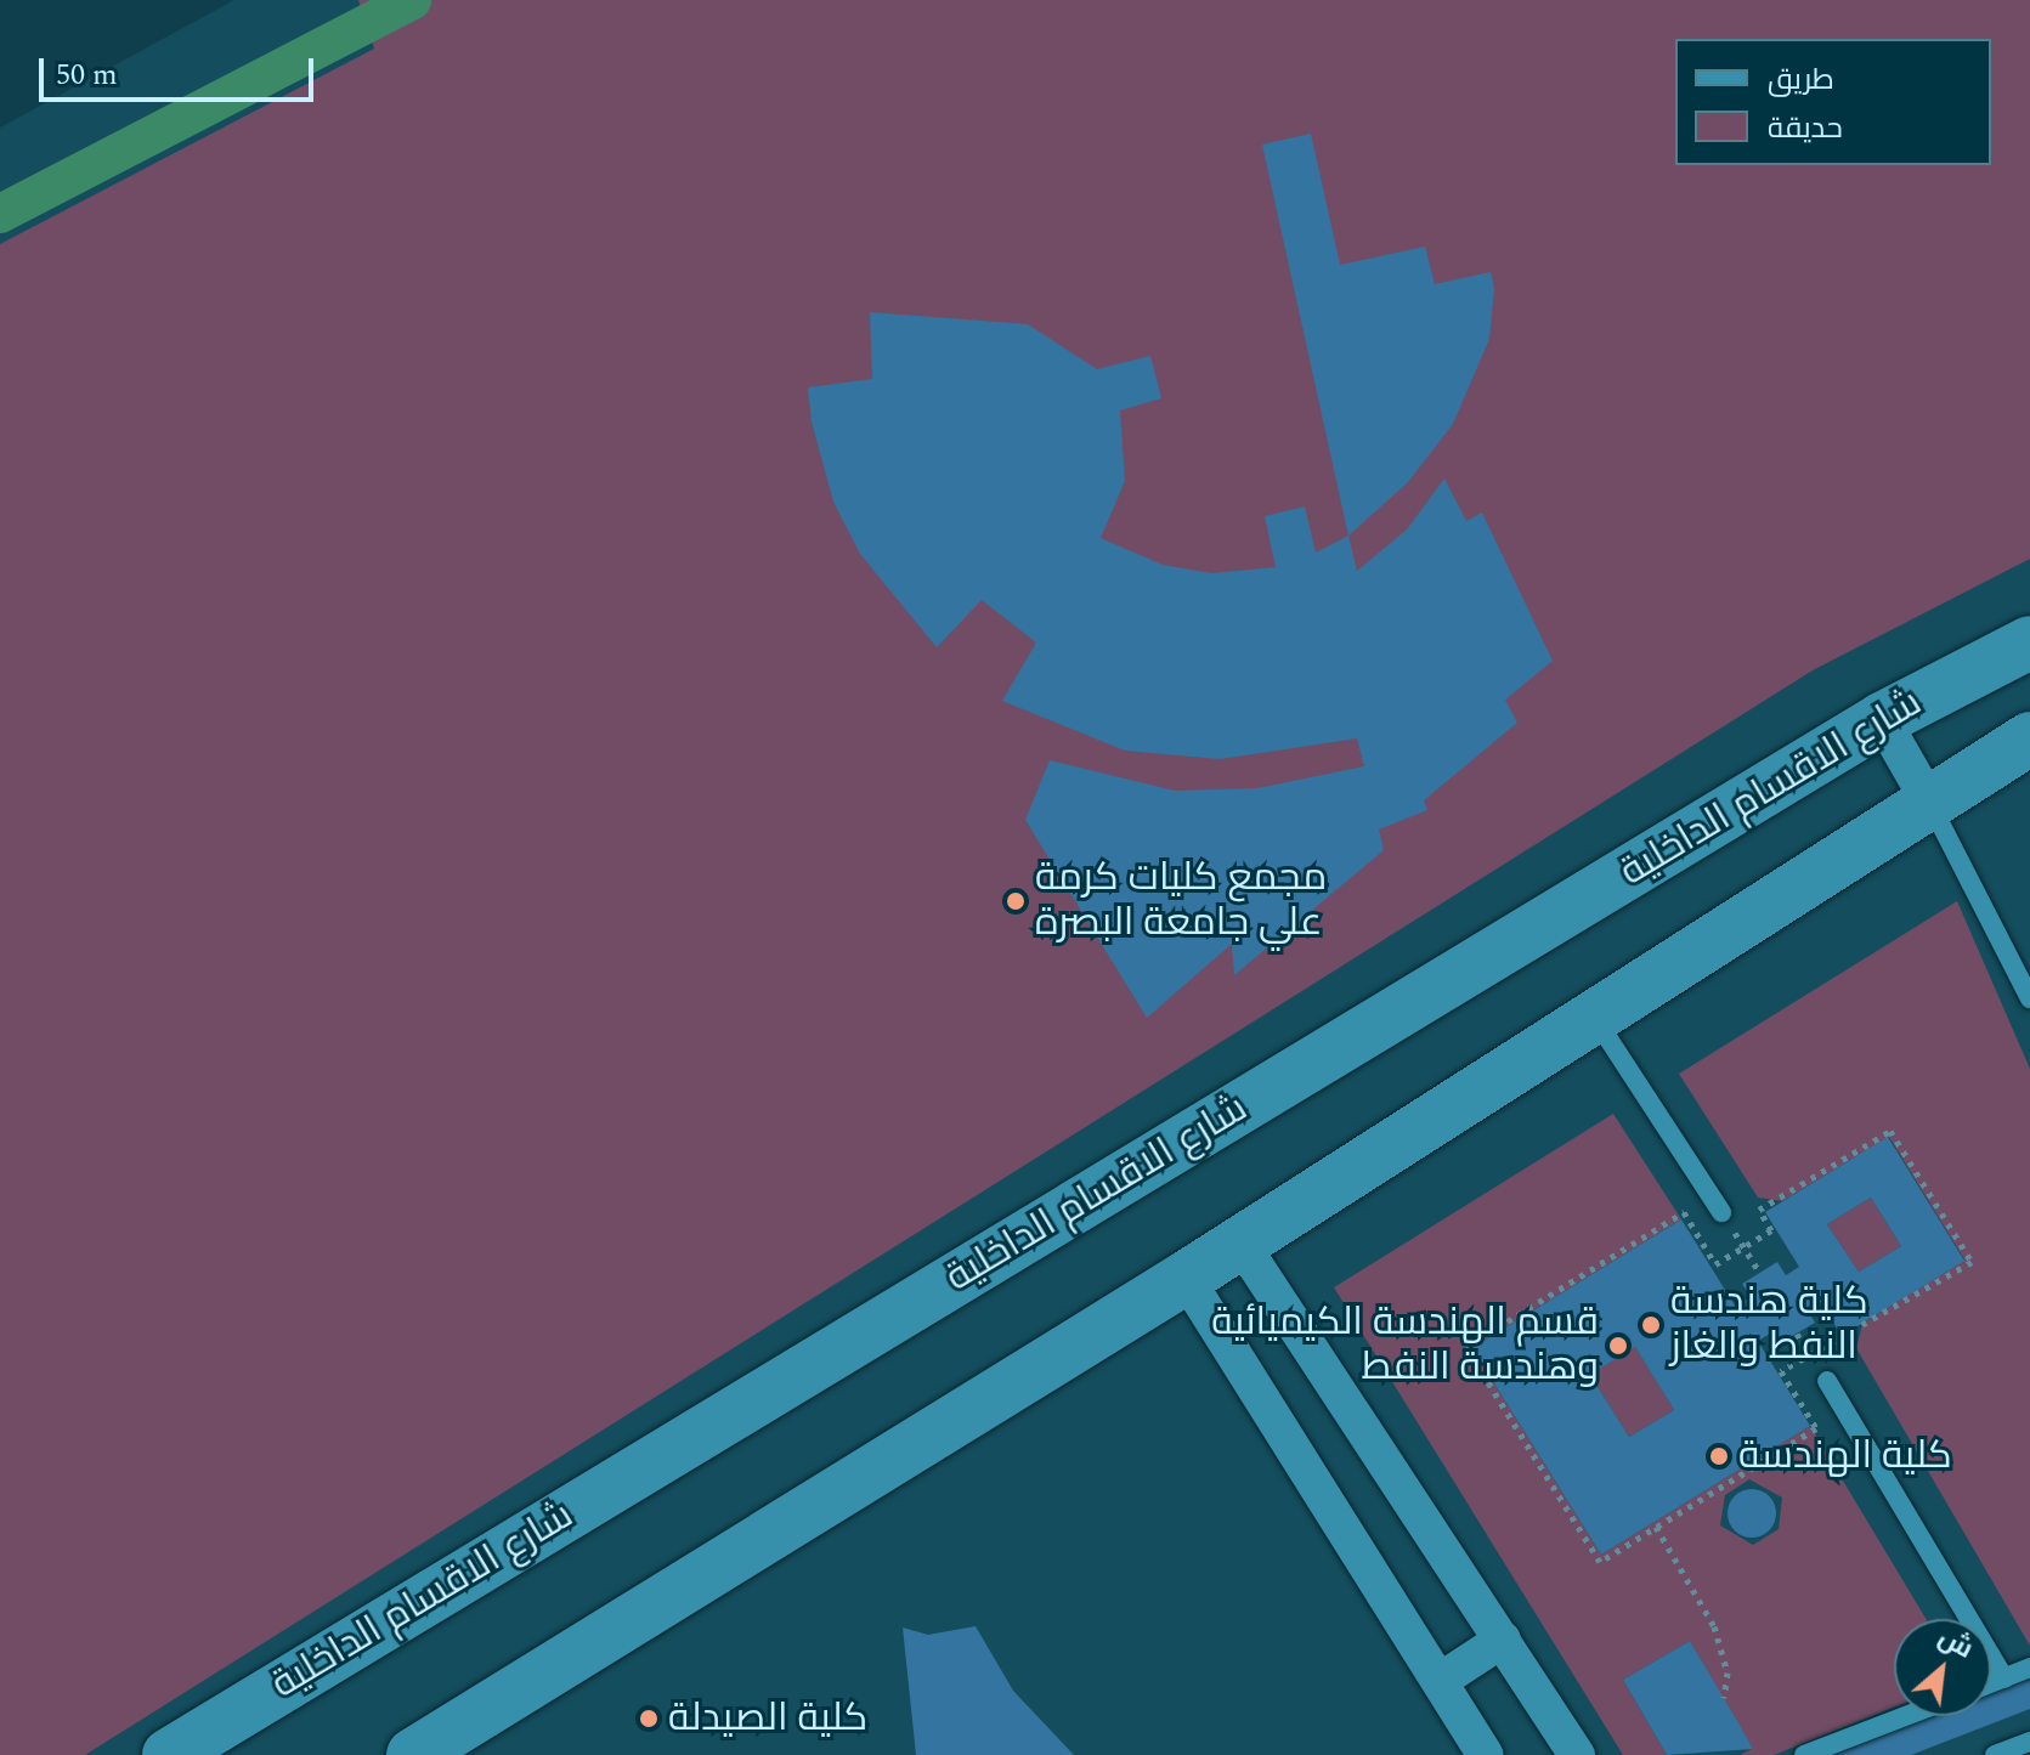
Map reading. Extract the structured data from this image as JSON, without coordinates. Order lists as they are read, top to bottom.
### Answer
{
  "streets": {
    "street": ["شارع الاقسام الداخلية"]
  },
  "places": [
    "مجمع كليات كرمة علي جامعة البصرة",
    "كلية هندسة النفط والغاز",
    "قسم الهندسة الكيميائية وهندسة النفط",
    "كلية الهندسة",
    "كلية الصيدلة"
  ],
  "legend": ["طريق", "حديقة"],
  "scale_bar": "50 m",
  "north": "top right"
}
